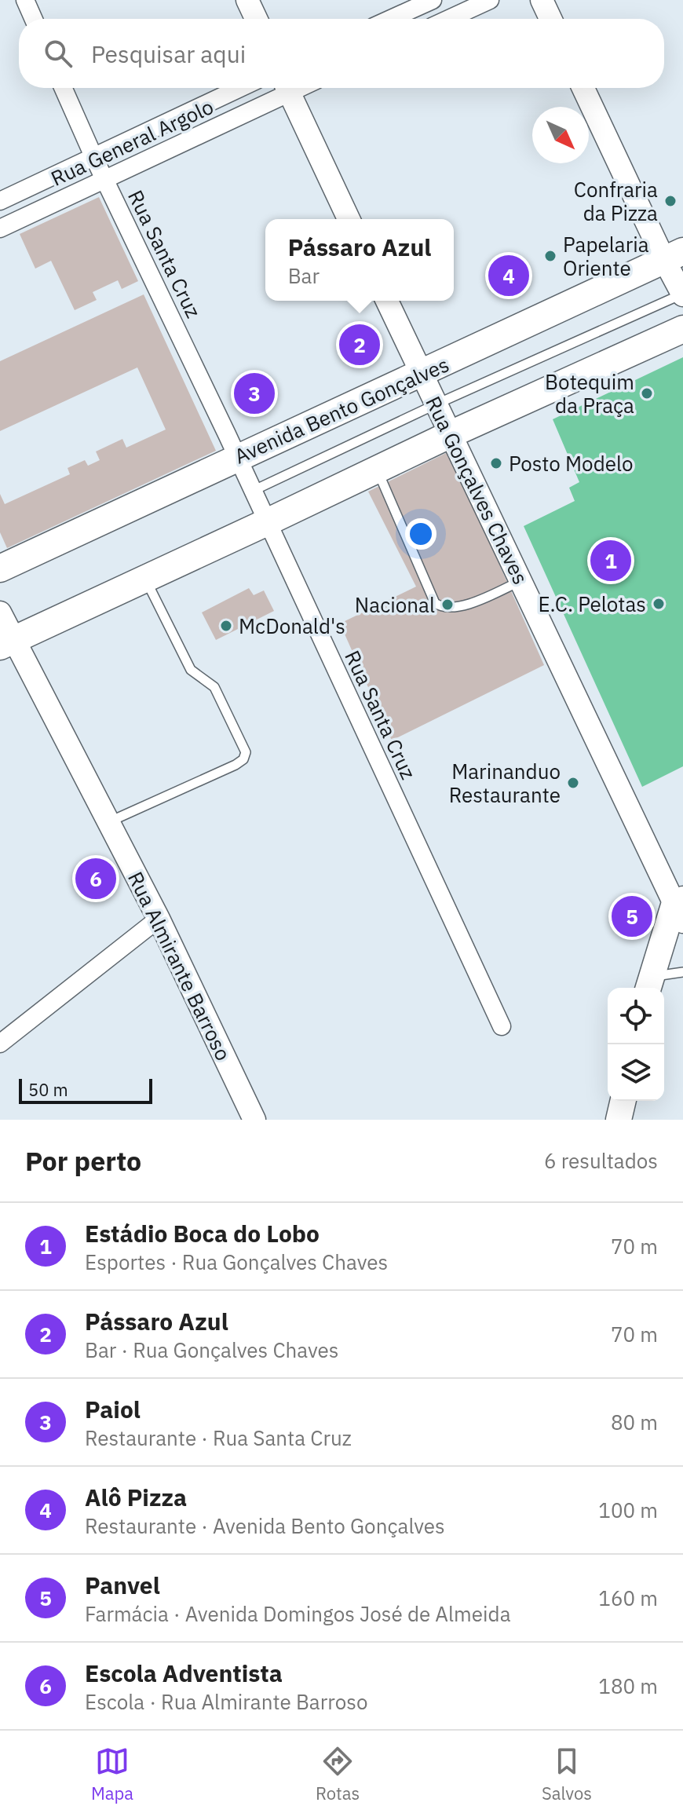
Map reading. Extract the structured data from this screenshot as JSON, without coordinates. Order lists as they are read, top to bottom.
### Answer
{
  "streets": {
    "main road": ["Avenida Bento Gonçalves"],
    "street": [
      "Rua General Argolo",
      "Rua Santa Cruz",
      "Rua Gonçalves Chaves",
      "Rua Almirante Barroso"
    ]
  },
  "crossings": [
    ["Rua General Argolo", "Rua Santa Cruz"],
    ["Rua Santa Cruz", "Avenida Bento Gonçalves"],
    ["Avenida Bento Gonçalves", "Rua Gonçalves Chaves"]
  ],
  "places": [
    "Confraria da Pizza",
    "Papelaria Oriente",
    "Botequim da Praça",
    "Posto Modelo",
    "E.C. Pelotas",
    "Nacional",
    "McDonald's",
    "Marinanduo Restaurante"
  ],
  "scale_bar": "50 m",
  "north": "bottom right",
  "page": {
    "search": "Pesquisar aqui",
    "popup": ["Pássaro Azul", "Bar"],
    "pins": [
      "4",
      "2",
      "3",
      "1",
      "6",
      "5"
    ],
    "scale": "50 m",
    "heading": ["Por perto", "6 resultados"],
    "list": [
      {
        "mark": "1",
        "name": "Estádio Boca do Lobo",
        "note": "Esportes · Rua Gonçalves Chaves",
        "value": "70 m"
      },
      {
        "mark": "2",
        "name": "Pássaro Azul",
        "note": "Bar · Rua Gonçalves Chaves",
        "value": "70 m"
      },
      {
        "mark": "3",
        "name": "Paiol",
        "note": "Restaurante · Rua Santa Cruz",
        "value": "80 m"
      },
      {
        "mark": "4",
        "name": "Alô Pizza",
        "note": "Restaurante · Avenida Bento Gonçalves",
        "value": "100 m"
      },
      {
        "mark": "5",
        "name": "Panvel",
        "note": "Farmácia · Avenida Domingos José de Almeida",
        "value": "160 m"
      },
      {
        "mark": "6",
        "name": "Escola Adventista",
        "note": "Escola · Rua Almirante Barroso",
        "value": "180 m"
      }
    ],
    "nav": ["Mapa", "Rotas", "Salvos"]
  }
}
